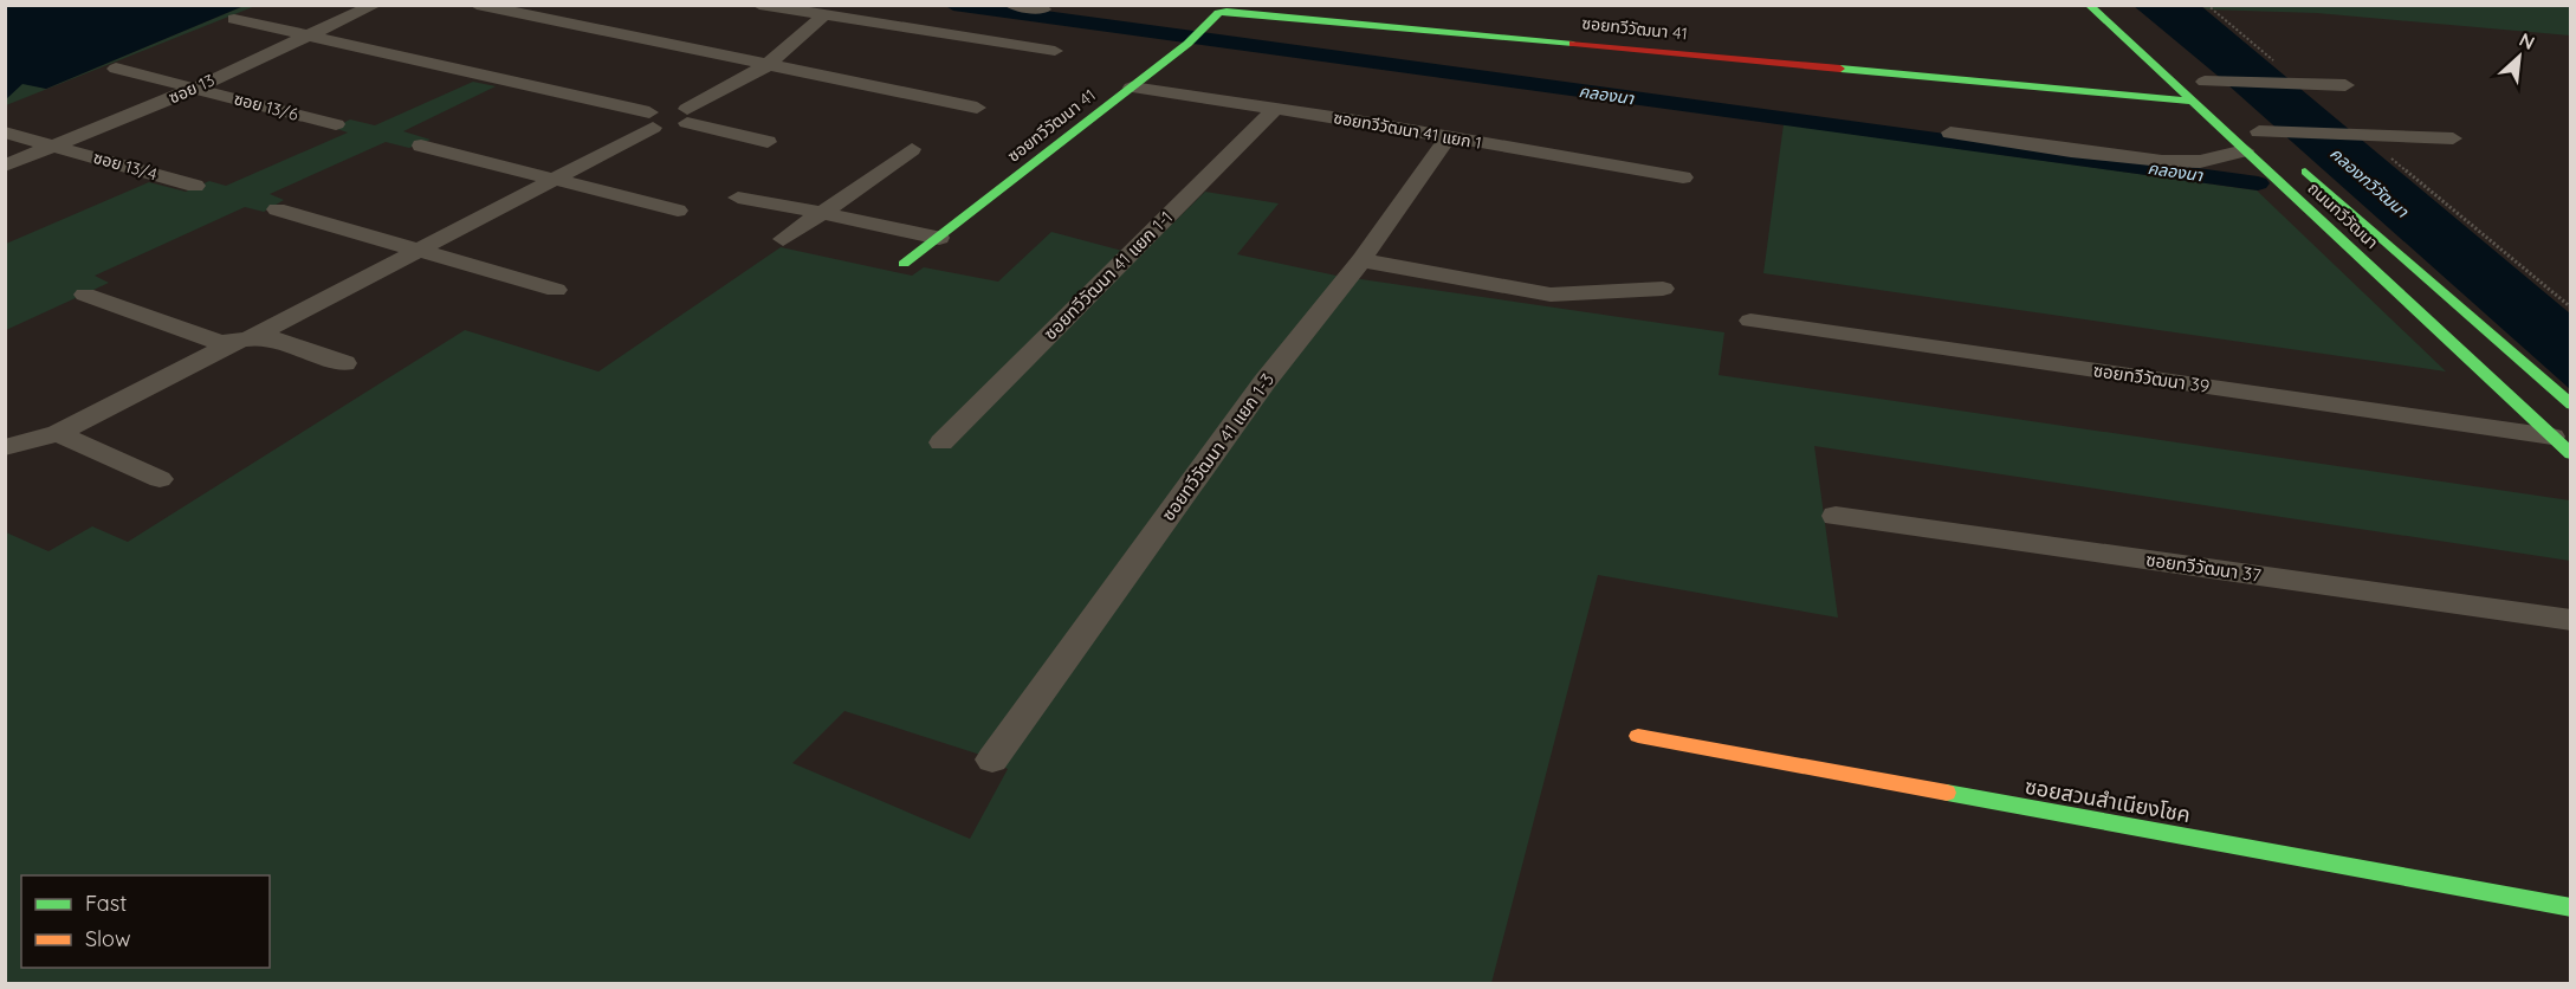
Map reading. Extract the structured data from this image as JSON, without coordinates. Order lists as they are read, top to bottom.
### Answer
{
  "streets": {
    "street": [
      "ซอยทวีวัฒนา 41",
      "ซอย 13",
      "ซอย 13/6",
      "ซอยทวีวัฒนา 41 แยก 1",
      "ซอย 13/4",
      "ถนนทวีวัฒนา",
      "ซอยทวีวัฒนา 41 แยก 1-1",
      "ซอยทวีวัฒนา 39",
      "ซอยทวีวัฒนา 41 แยก 1-3",
      "ซอยทวีวัฒนา 37",
      "ซอยสวนสำเนียงโชค"
    ]
  },
  "crossings": [
    ["ซอยทวีวัฒนา 41", "ซอยทวีวัฒนา 41 แยก 1"],
    ["ซอยทวีวัฒนา 41", "ถนนทวีวัฒนา"],
    ["ซอย 13", "ซอย 13/6"],
    ["ซอย 13", "ซอย 13/4"],
    ["ซอยทวีวัฒนา 41 แยก 1", "ซอยทวีวัฒนา 41 แยก 1-1"],
    ["ซอยทวีวัฒนา 41 แยก 1", "ซอยทวีวัฒนา 41 แยก 1-3"],
    ["ถนนทวีวัฒนา", "ซอยทวีวัฒนา 39"]
  ],
  "water": ["คลองนา", "คลองทวีวัฒนา"],
  "legend": ["Fast", "Slow"],
  "north": "top right"
}
